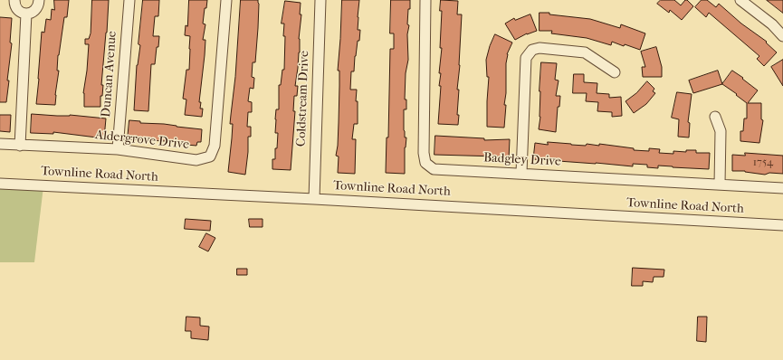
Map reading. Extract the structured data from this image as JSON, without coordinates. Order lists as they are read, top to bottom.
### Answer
{
  "streets": {
    "street": [
      "Duncan Avenue",
      "Coldstream Drive",
      "Aldergrove Drive",
      "Badgley Drive",
      "Townline Road North"
    ]
  },
  "crossings": [
    ["Duncan Avenue", "Aldergrove Drive"],
    ["Coldstream Drive", "Townline Road North"]
  ],
  "house_numbers": ["1754"]
}
